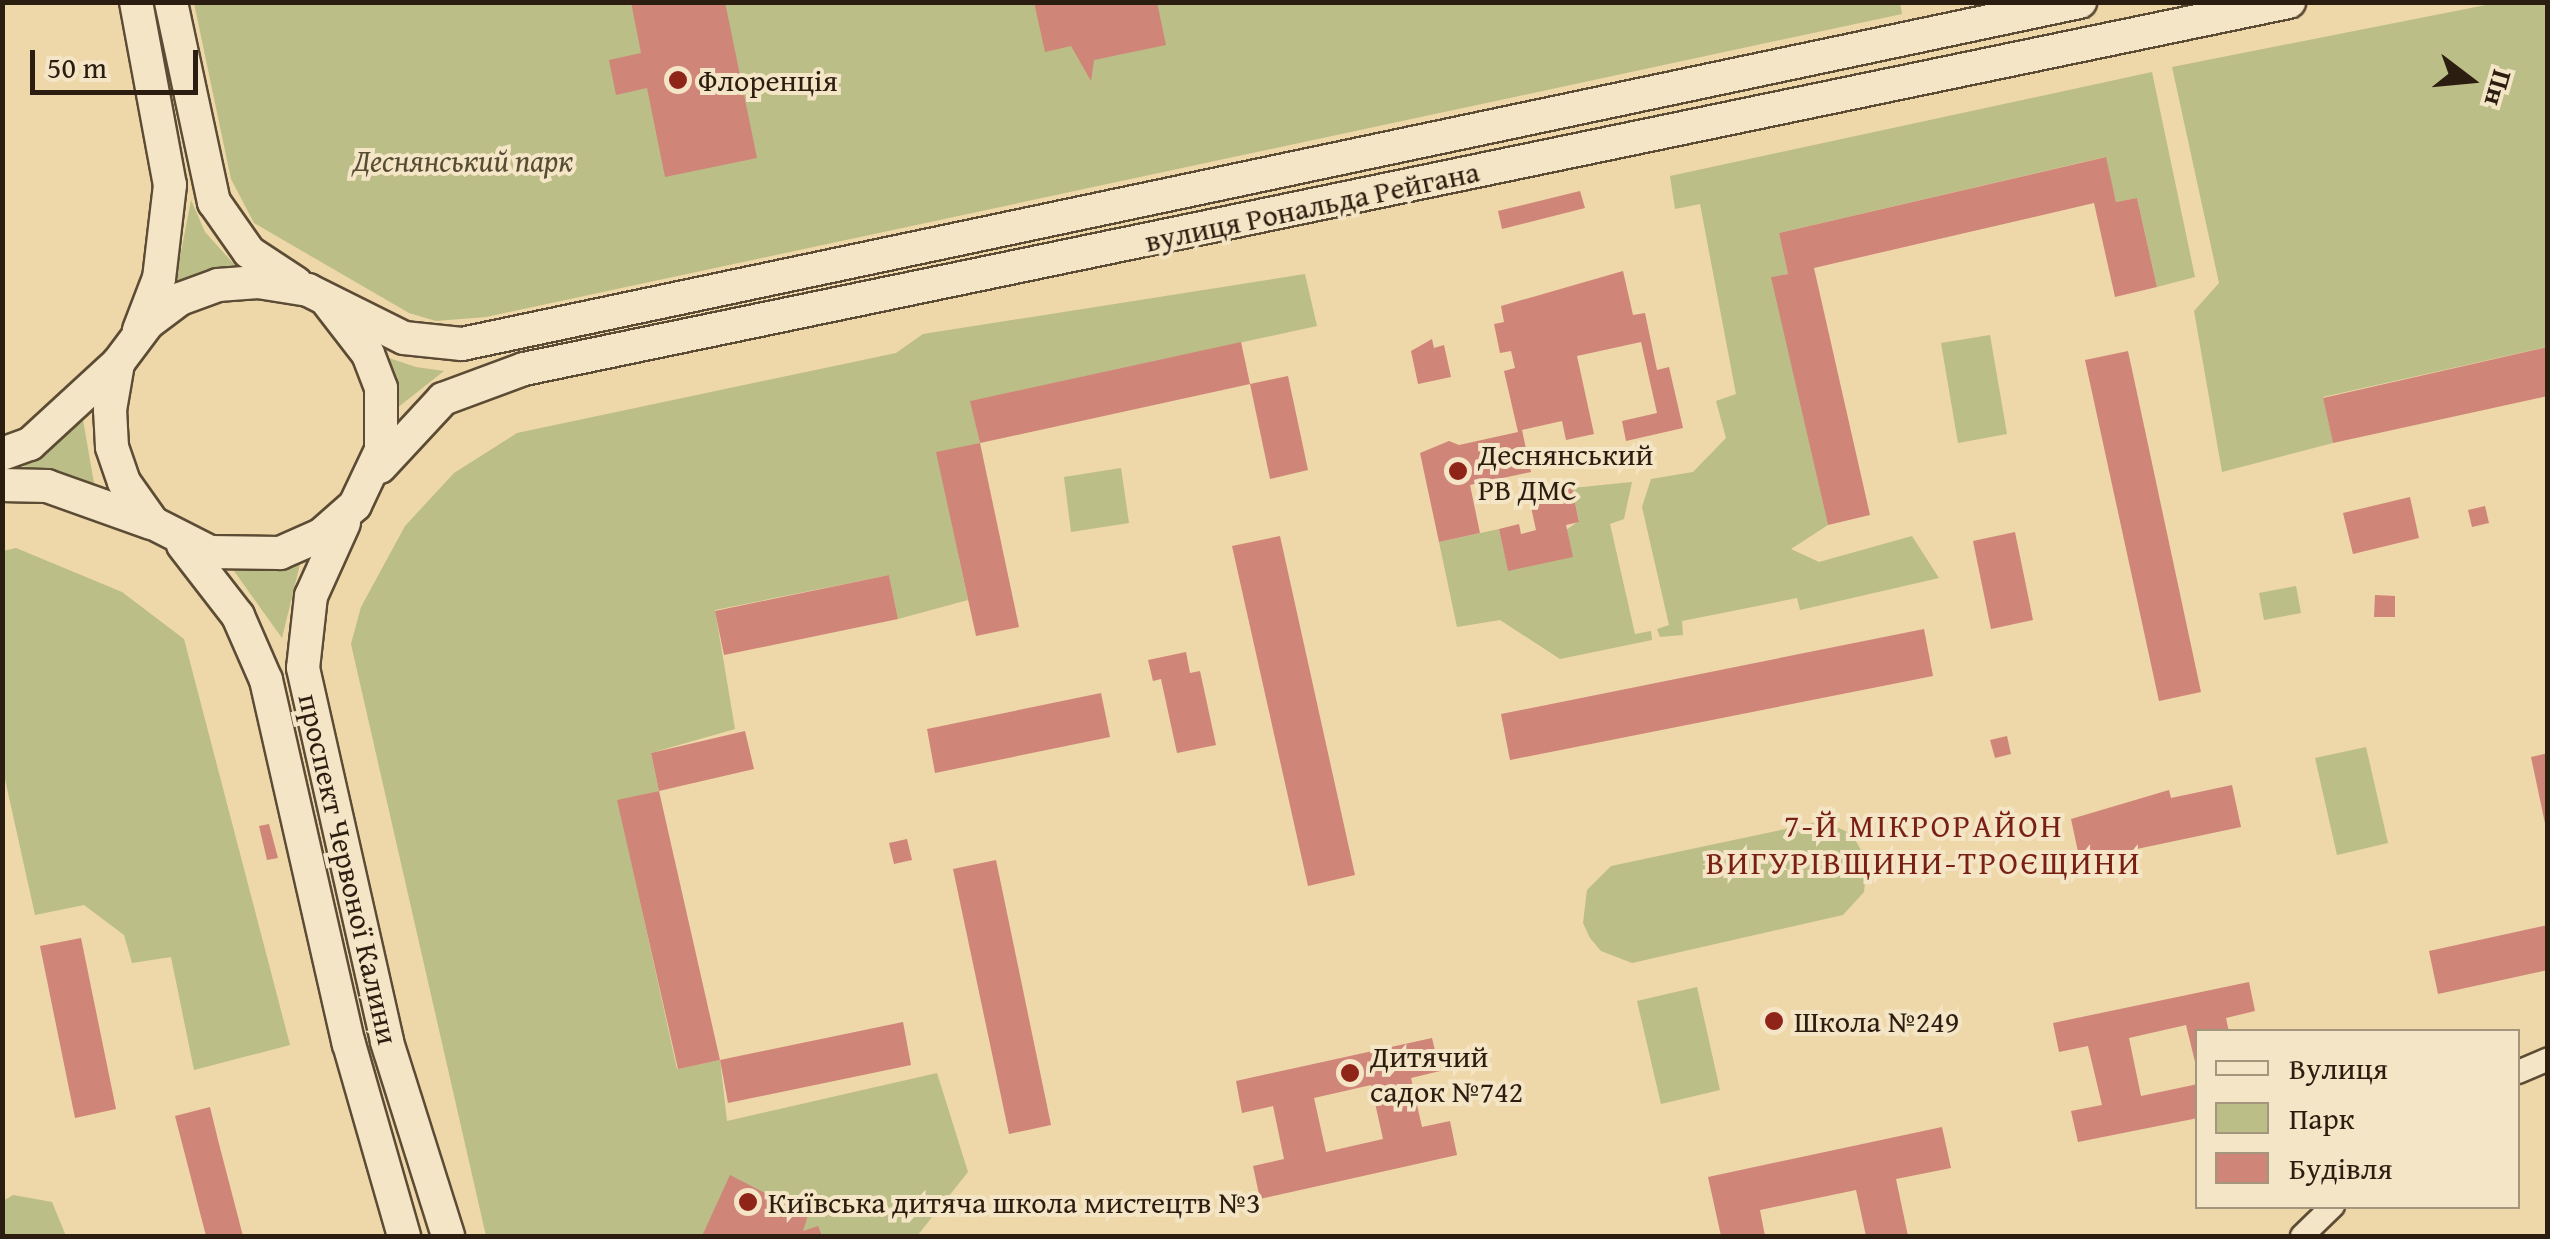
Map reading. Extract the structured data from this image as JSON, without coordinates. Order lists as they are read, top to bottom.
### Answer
{
  "streets": {
    "main road": ["вулиця Рональда Рейгана", "проспект Червоної Калини"]
  },
  "crossings": [
    ["вулиця Рональда Рейгана", "проспект Червоної Калини"]
  ],
  "districts": ["7-Й МІКРОРАЙОН ВИГУРІВЩИНИ-ТРОЄЩИНИ"],
  "parks": ["Деснянський парк"],
  "places": [
    "Флоренція",
    "Деснянський РВ ДМС",
    "Школа №249",
    "Дитячий садок №742",
    "Київська дитяча школа мистецтв №3"
  ],
  "legend": ["Вулиця", "Парк", "Будівля"],
  "scale_bar": "50 m",
  "north": "right"
}
